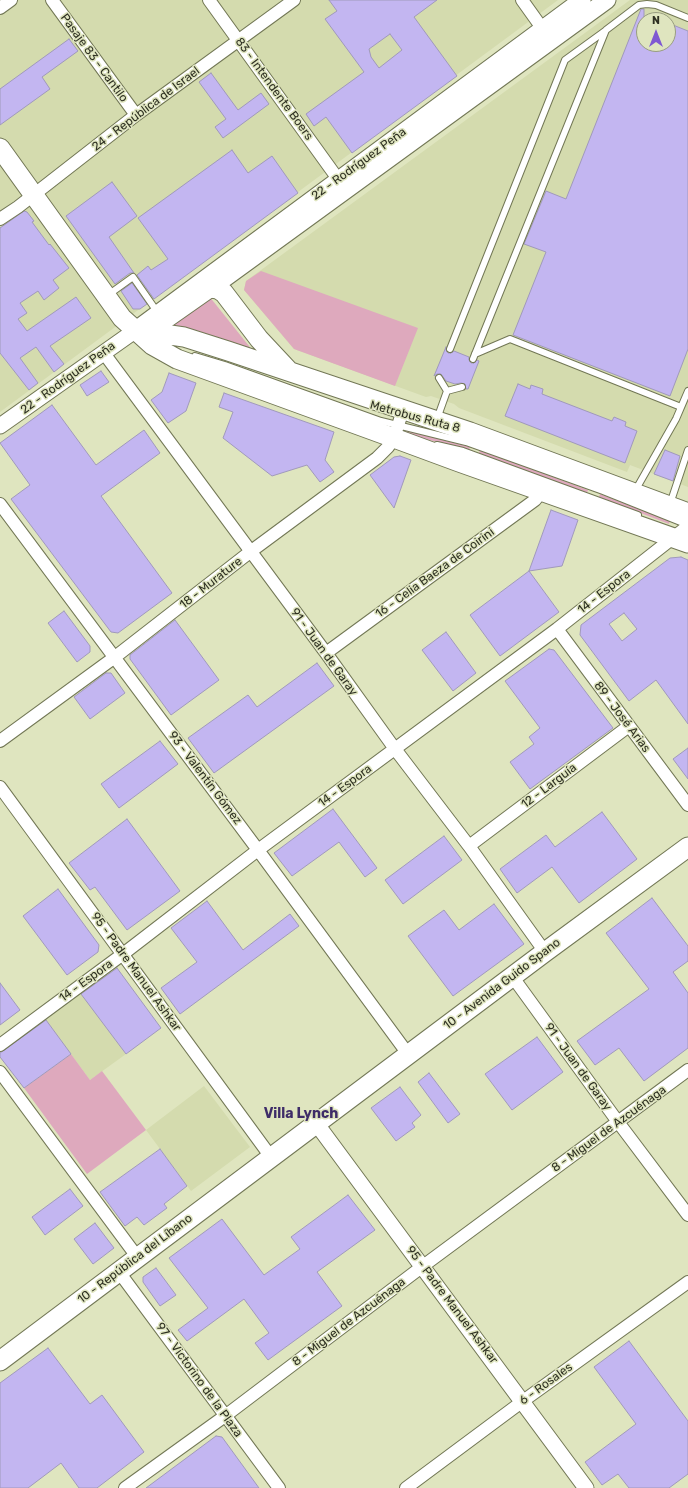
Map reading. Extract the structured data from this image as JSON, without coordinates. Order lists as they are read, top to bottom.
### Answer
{
  "streets": {
    "main road": ["22 - Rodríguez Peña", "10 - Avenida Guido Spano", "10 - República del Líbano"],
    "street": [
      "Pasaje 83 - Cantilo",
      "83 - Intendente Boers",
      "24 - República de Israel",
      "16 - Celia Baeza de Coirini",
      "18 - Murature",
      "14 - Espora",
      "91 - Juan de Garay",
      "89 - José Arias",
      "93 - Valentín Gómez",
      "12 - Larguía",
      "95 - Padre Manuel Ashkar",
      "8 - Miguel de Azcuénaga",
      "97 - Victorino de la Plaza",
      "6 - Rosales"
    ],
    "lane": ["Metrobus Ruta 8"]
  },
  "crossings": [
    ["Pasaje 83 - Cantilo", "24 - República de Israel"],
    ["83 - Intendente Boers", "24 - República de Israel"],
    ["83 - Intendente Boers", "22 - Rodríguez Peña"],
    ["22 - Rodríguez Peña", "91 - Juan de Garay"],
    ["Metrobus Ruta 8", "18 - Murature"],
    ["Metrobus Ruta 8", "14 - Espora"],
    ["16 - Celia Baeza de Coirini", "91 - Juan de Garay"],
    ["18 - Murature", "91 - Juan de Garay"],
    ["18 - Murature", "93 - Valentín Gómez"],
    ["14 - Espora", "91 - Juan de Garay"],
    ["14 - Espora", "89 - José Arias"],
    ["14 - Espora", "93 - Valentín Gómez"],
    ["14 - Espora", "95 - Padre Manuel Ashkar"],
    ["91 - Juan de Garay", "12 - Larguía"],
    ["91 - Juan de Garay", "10 - Avenida Guido Spano"],
    ["91 - Juan de Garay", "8 - Miguel de Azcuénaga"],
    ["89 - José Arias", "12 - Larguía"],
    ["93 - Valentín Gómez", "10 - Avenida Guido Spano"],
    ["95 - Padre Manuel Ashkar", "10 - Avenida Guido Spano"],
    ["95 - Padre Manuel Ashkar", "8 - Miguel de Azcuénaga"],
    ["95 - Padre Manuel Ashkar", "10 - República del Líbano"],
    ["95 - Padre Manuel Ashkar", "6 - Rosales"],
    ["10 - Avenida Guido Spano", "10 - República del Líbano"],
    ["8 - Miguel de Azcuénaga", "97 - Victorino de la Plaza"],
    ["10 - República del Líbano", "97 - Victorino de la Plaza"]
  ],
  "districts": ["Villa Lynch"],
  "north": "top"
}
